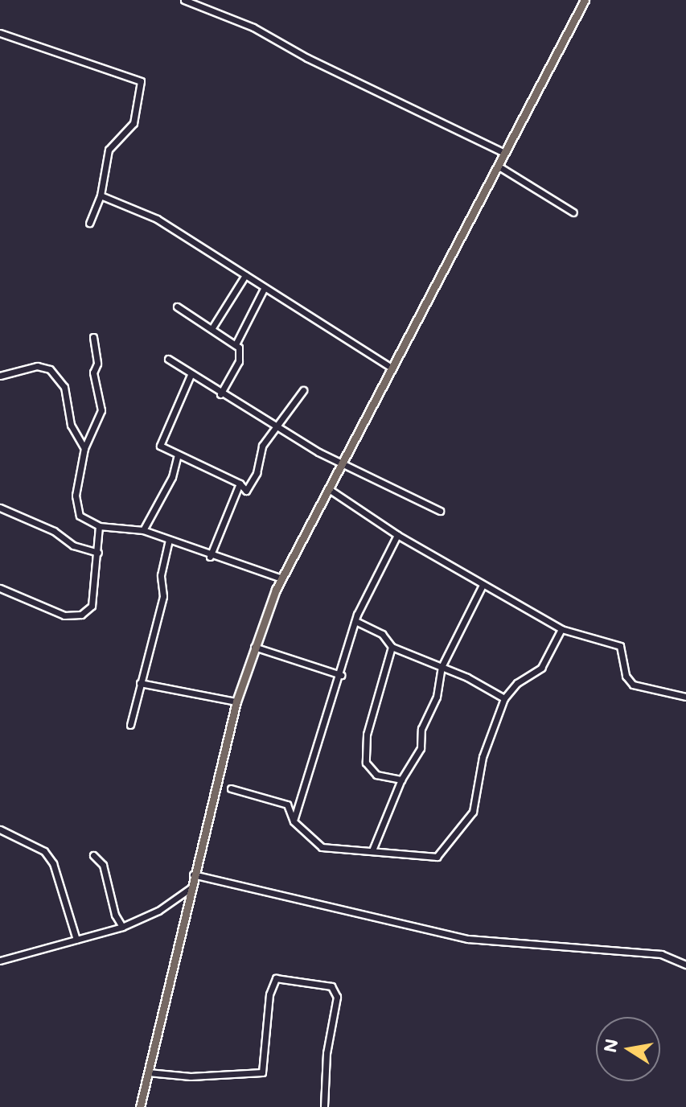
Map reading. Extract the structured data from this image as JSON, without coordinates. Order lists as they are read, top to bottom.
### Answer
{
  "north": "left"
}
